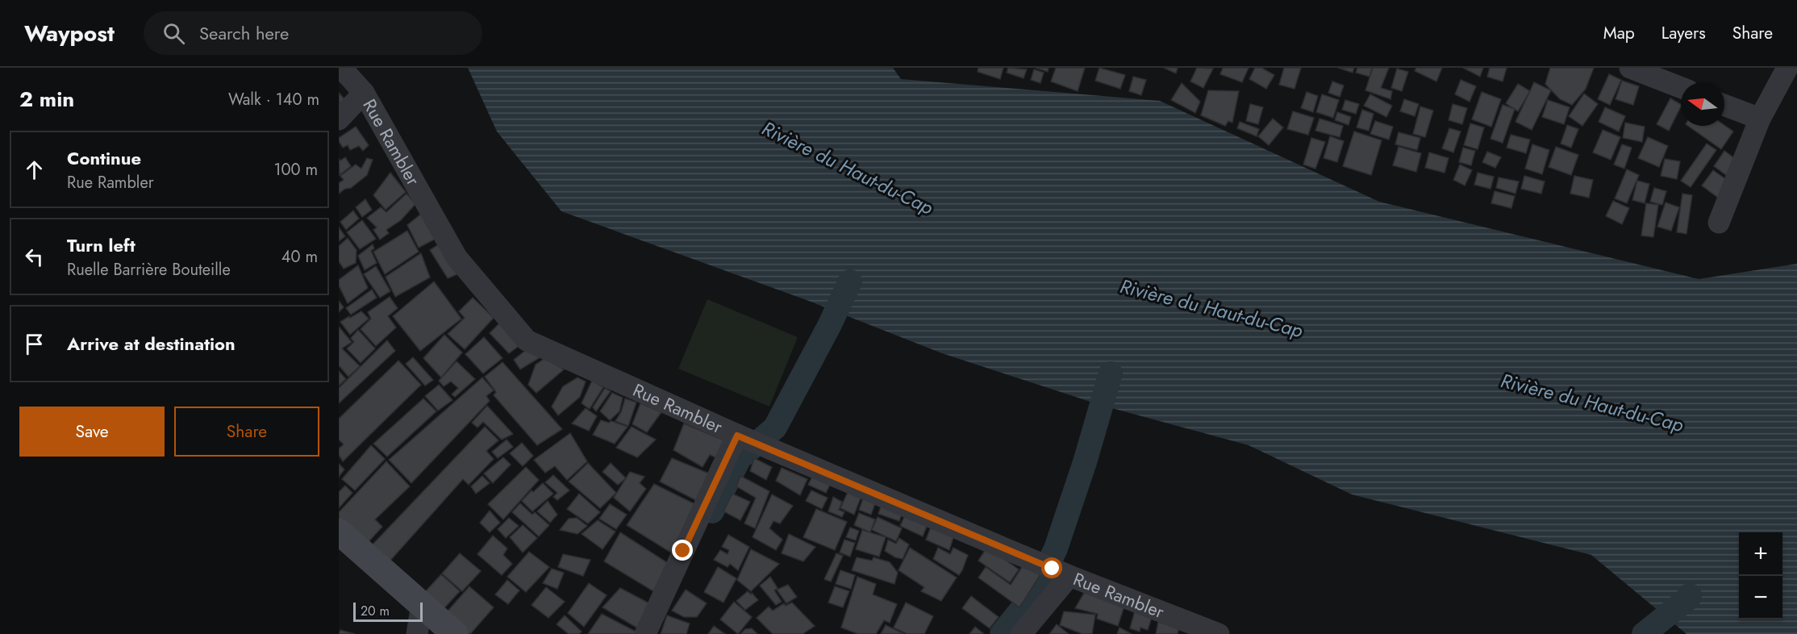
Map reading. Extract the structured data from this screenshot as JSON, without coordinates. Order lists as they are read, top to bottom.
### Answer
{
  "streets": {
    "street": ["Rue Rambler"]
  },
  "water": ["Rivière du Haut-du-Cap"],
  "scale_bar": "20 m",
  "north": "left",
  "page": {
    "header": "Waypost",
    "search": "Search here",
    "nav": ["Map", "Layers", "Share"],
    "heading": ["2 min", "Walk · 140 m"],
    "list": [
      ["Continue", "Rue Rambler", "100 m"],
      ["Turn left", "Ruelle Barrière Bouteille", "40 m"],
      "Arrive at destination"
    ],
    "buttons": ["Save", "Share"],
    "map_buttons": ["+", "−"],
    "scale": "20 m"
  }
}
